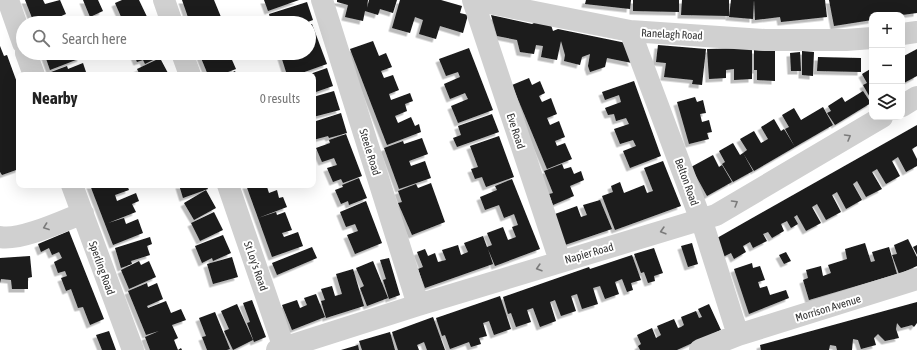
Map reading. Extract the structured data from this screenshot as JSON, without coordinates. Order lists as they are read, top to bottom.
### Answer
{
  "streets": {
    "street": [
      "Ranelagh Road",
      "Eve Road",
      "Steele Road",
      "Belton Road",
      "Napier Road",
      "St Loy's Road",
      "Sperling Road",
      "Morrison Avenue"
    ]
  },
  "crossings": [
    ["Ranelagh Road", "Eve Road"],
    ["Ranelagh Road", "Belton Road"],
    ["Eve Road", "Napier Road"],
    ["Steele Road", "Napier Road"],
    ["Belton Road", "Napier Road"],
    ["Belton Road", "Morrison Avenue"],
    ["Napier Road", "St Loy's Road"]
  ],
  "page": {
    "map_buttons": ["+", "−"],
    "search": "Search here",
    "heading": ["Nearby", "0 results"]
  }
}
